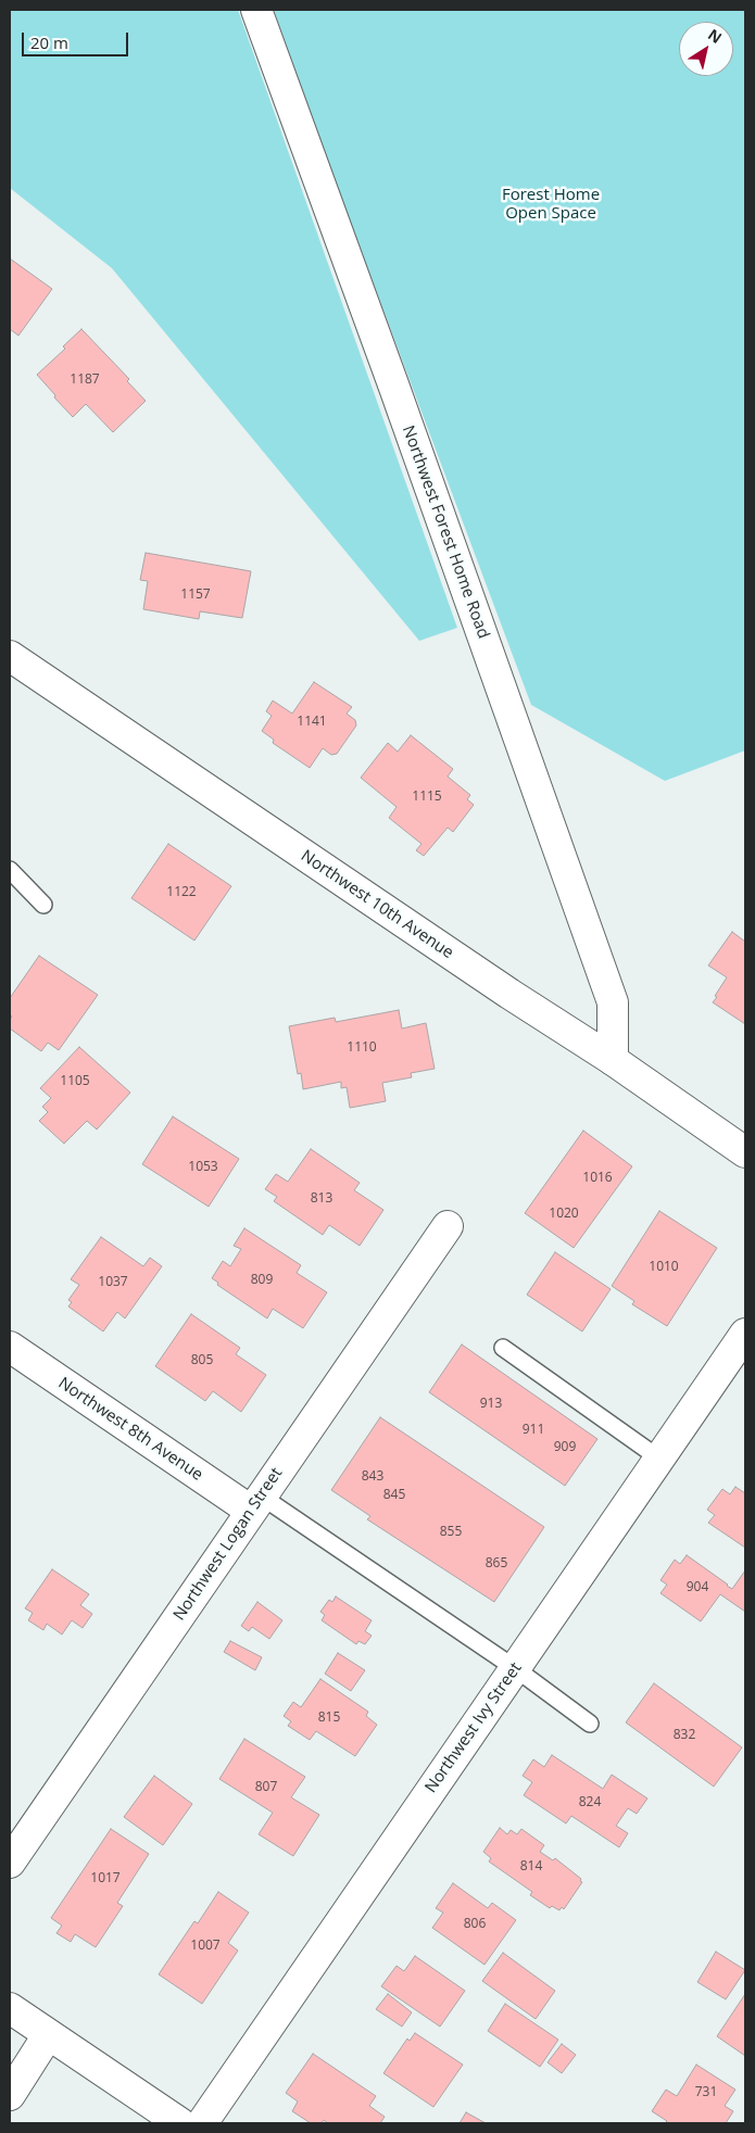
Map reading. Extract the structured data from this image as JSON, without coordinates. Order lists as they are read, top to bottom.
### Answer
{
  "streets": {
    "street": [
      "Northwest Forest Home Road",
      "Northwest 10th Avenue",
      "Northwest 8th Avenue",
      "Northwest Logan Street",
      "Northwest Ivy Street"
    ]
  },
  "crossings": [
    ["Northwest Forest Home Road", "Northwest 10th Avenue"],
    ["Northwest 8th Avenue", "Northwest Logan Street"]
  ],
  "parks": ["Forest Home Open Space"],
  "house_numbers": [
    "1187",
    "1157",
    "1141",
    "1115",
    "1122",
    "1110",
    "1105",
    "1053",
    "1016",
    "813",
    "1020",
    "1010",
    "809",
    "1037",
    "805",
    "913",
    "911",
    "909",
    "843",
    "845",
    "855",
    "865",
    "904",
    "815",
    "832",
    "807",
    "824",
    "814",
    "1017",
    "806",
    "1007",
    "731"
  ],
  "scale_bar": "20 m",
  "north": "top right"
}
